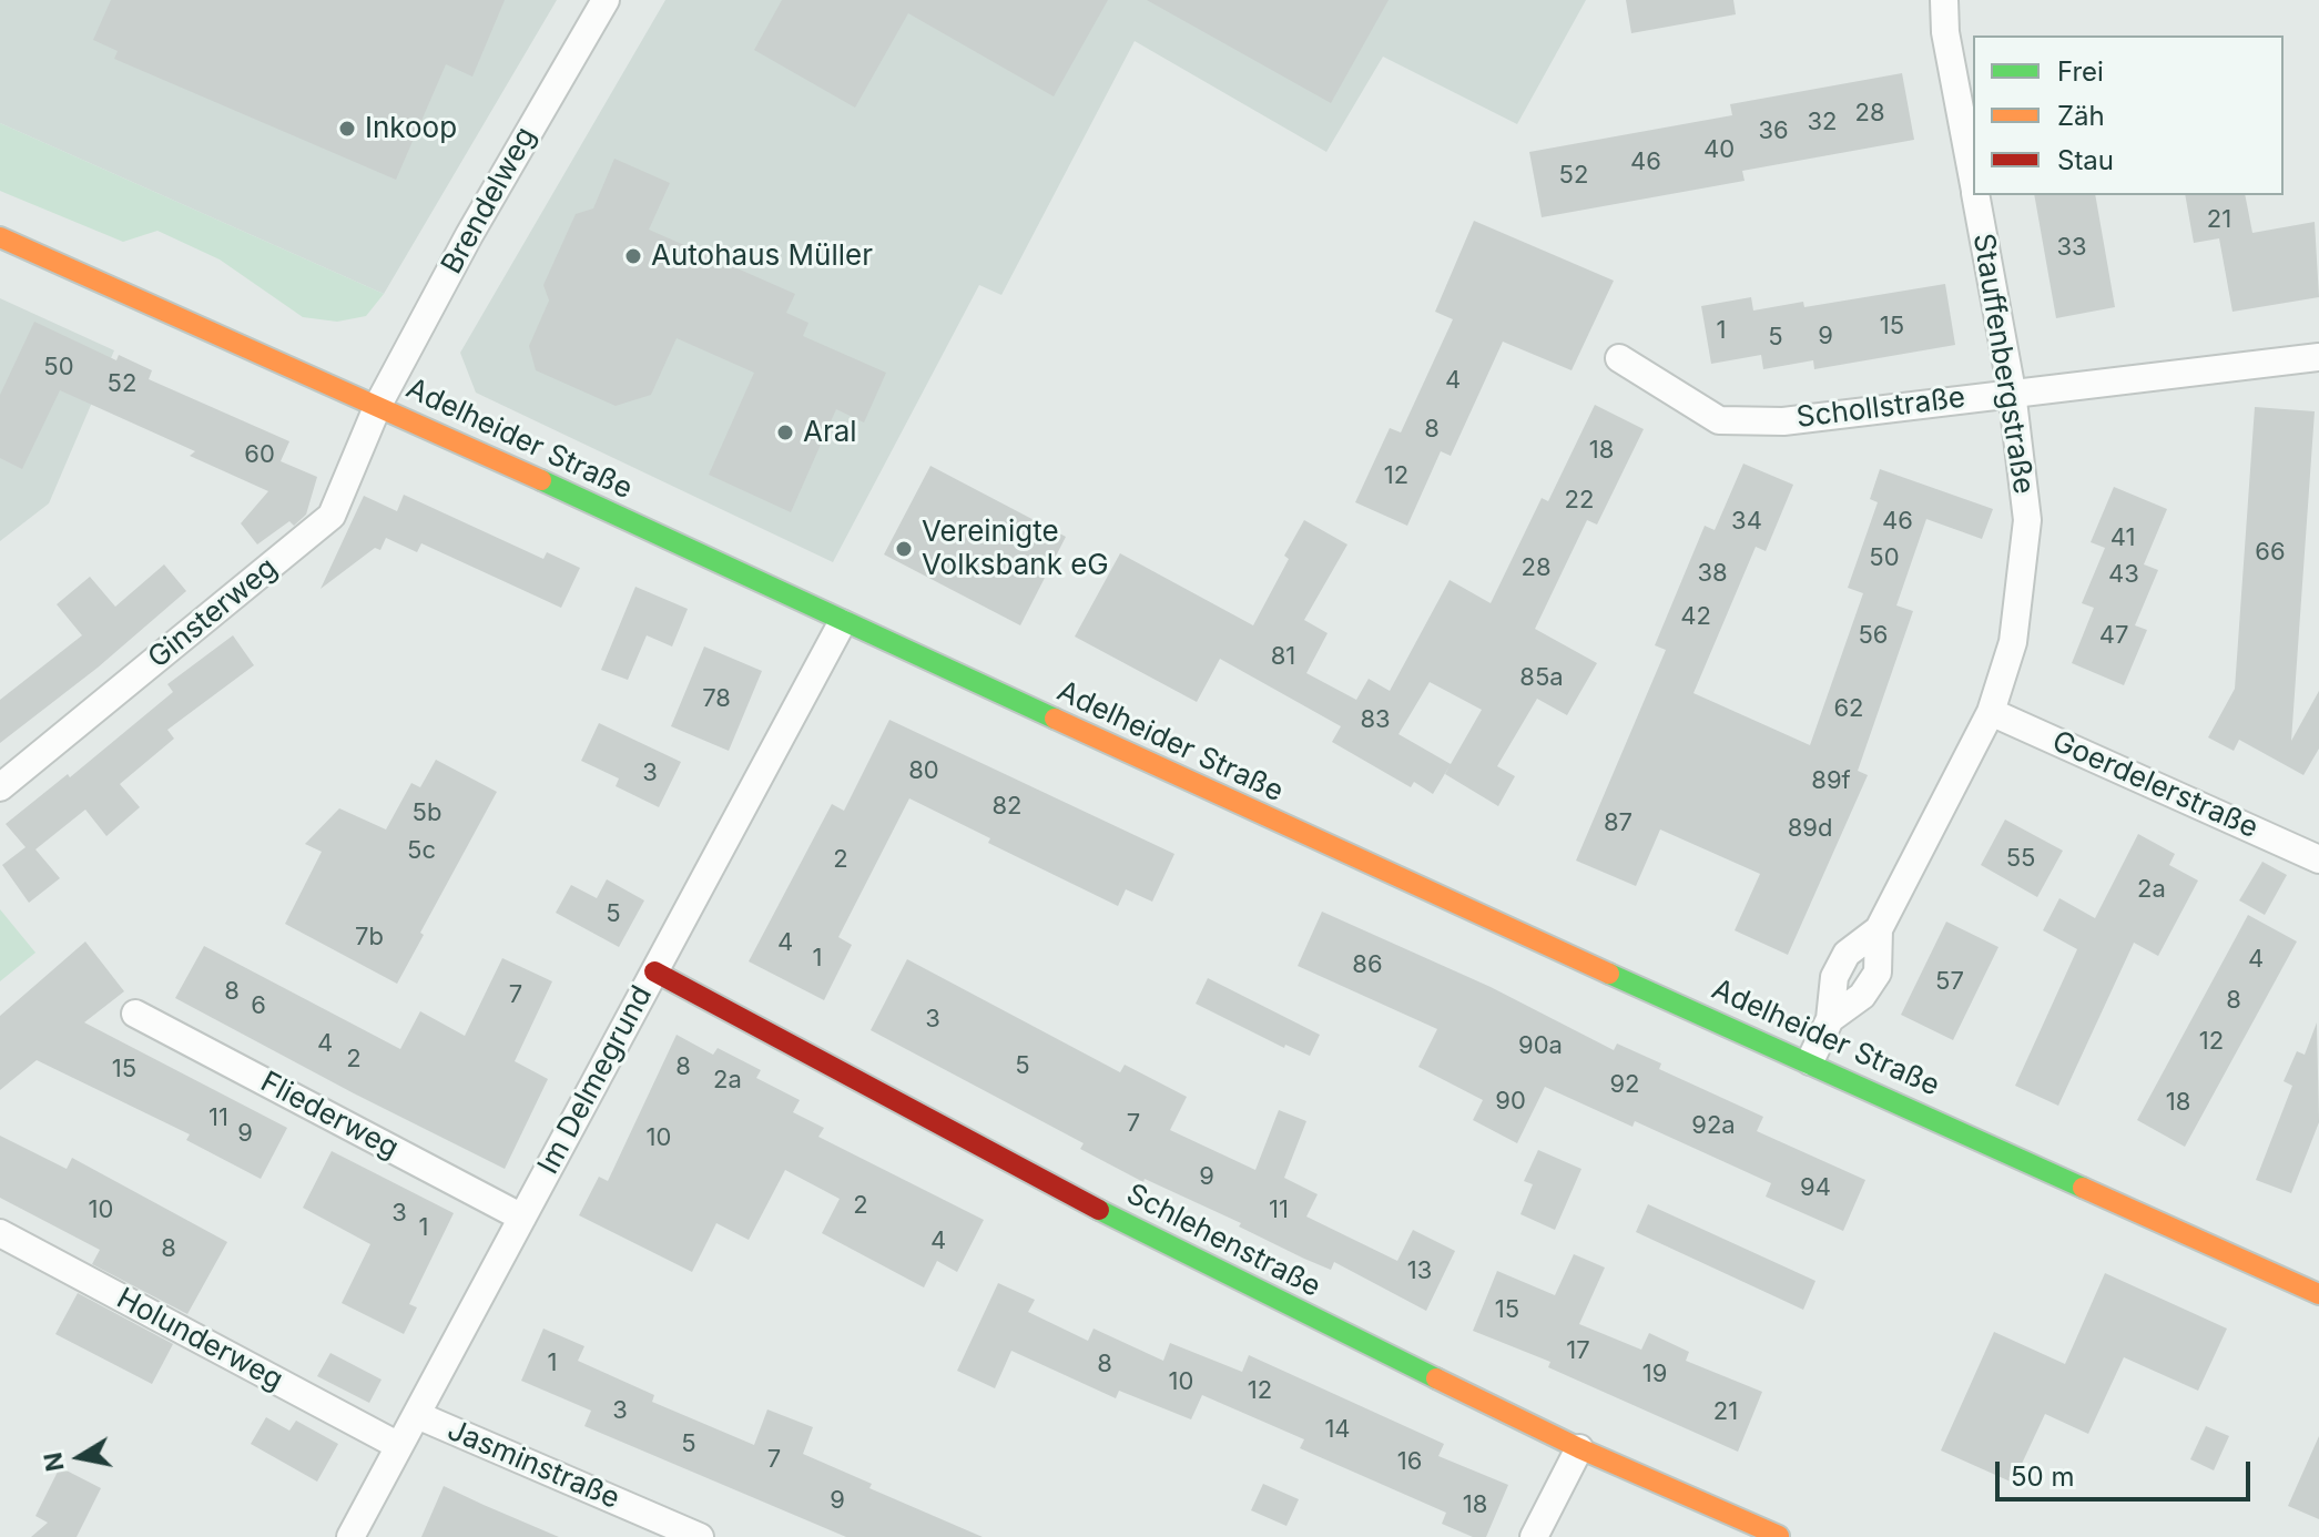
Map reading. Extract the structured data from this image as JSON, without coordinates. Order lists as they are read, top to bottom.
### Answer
{
  "streets": {
    "main road": ["Adelheider Straße", "Schlehenstraße"],
    "street": [
      "Brendelweg",
      "Stauffenbergstraße",
      "Schollstraße",
      "Ginsterweg",
      "Goerdelerstraße",
      "Im Delmegrund",
      "Fliederweg",
      "Holunderweg",
      "Jasminstraße"
    ]
  },
  "crossings": [
    ["Brendelweg", "Adelheider Straße"],
    ["Brendelweg", "Ginsterweg"],
    ["Stauffenbergstraße", "Schollstraße"],
    ["Stauffenbergstraße", "Adelheider Straße"],
    ["Stauffenbergstraße", "Goerdelerstraße"],
    ["Adelheider Straße", "Ginsterweg"],
    ["Adelheider Straße", "Im Delmegrund"],
    ["Im Delmegrund", "Fliederweg"],
    ["Im Delmegrund", "Schlehenstraße"],
    ["Im Delmegrund", "Holunderweg"],
    ["Im Delmegrund", "Jasminstraße"]
  ],
  "places": [
    "Inkoop",
    "Autohaus Müller",
    "Aral",
    "Vereinigte Volksbank eG"
  ],
  "house_numbers": [
    "28",
    "32",
    "36",
    "40",
    "46",
    "52",
    "21",
    "33",
    "15",
    "1",
    "9",
    "5",
    "50",
    "4",
    "52",
    "8",
    "18",
    "60",
    "12",
    "22",
    "34",
    "46",
    "41",
    "66",
    "50",
    "28",
    "38",
    "43",
    "42",
    "56",
    "47",
    "81",
    "85a",
    "78",
    "62",
    "83",
    "80",
    "3",
    "89f",
    "82",
    "5b",
    "87",
    "89d",
    "5c",
    "55",
    "2",
    "2a",
    "5",
    "7b",
    "4",
    "1",
    "4",
    "86",
    "57",
    "8",
    "7",
    "8",
    "6",
    "3",
    "12",
    "4",
    "90a",
    "2",
    "5",
    "8",
    "15",
    "2a",
    "92",
    "90",
    "18",
    "11",
    "7",
    "92a",
    "9",
    "10",
    "9",
    "94",
    "2",
    "10",
    "11",
    "3",
    "1",
    "4",
    "8",
    "13",
    "15",
    "17",
    "1",
    "8",
    "19",
    "10",
    "12",
    "3",
    "21",
    "14",
    "5",
    "7",
    "16",
    "9",
    "18"
  ],
  "legend": ["Frei", "Zäh", "Stau"],
  "scale_bar": "50 m",
  "north": "left"
}
